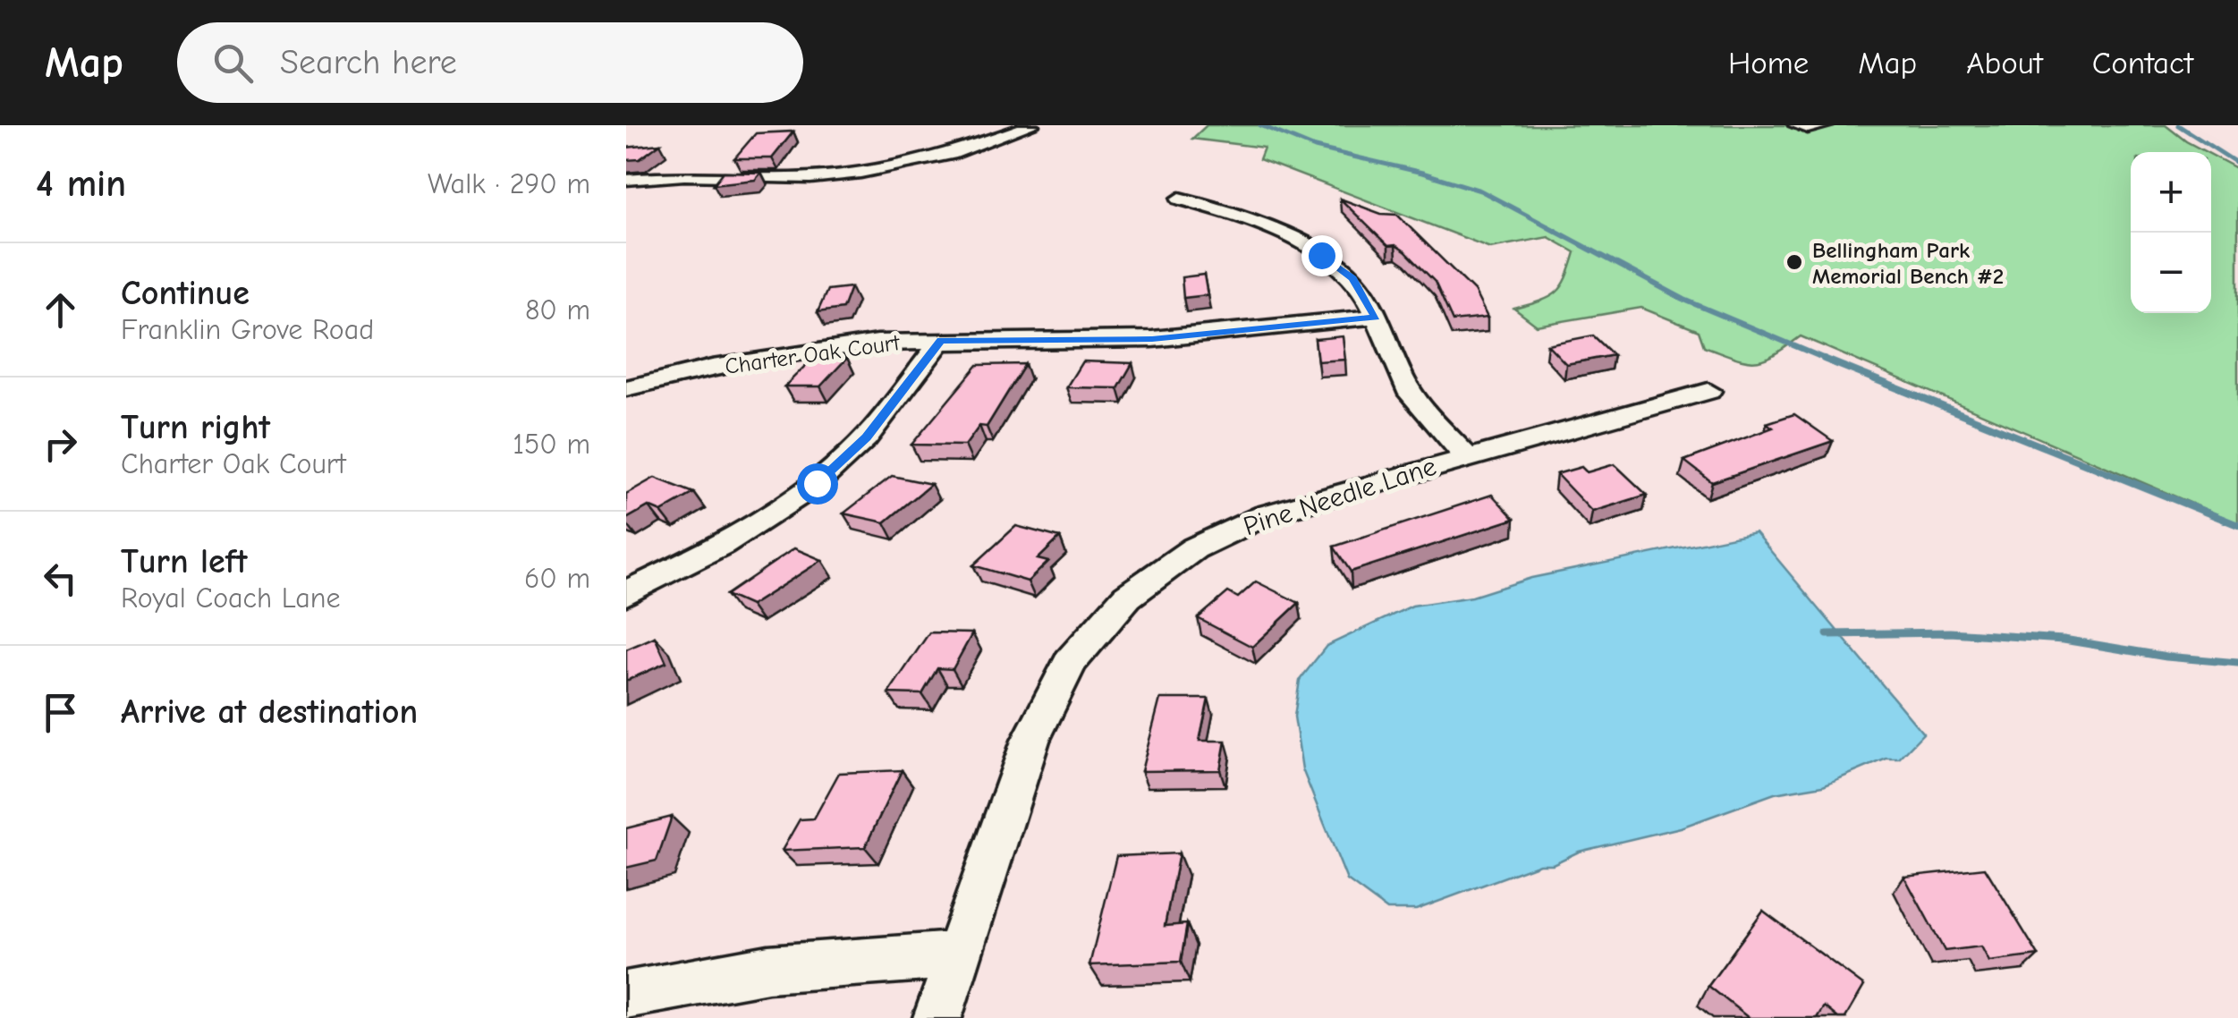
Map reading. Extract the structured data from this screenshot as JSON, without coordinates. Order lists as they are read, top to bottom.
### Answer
{
  "streets": {
    "street": ["Charter Oak Court", "Pine Needle Lane"]
  },
  "places": ["Bellingham Park Memorial Bench #2"],
  "page": {
    "header": "Map",
    "search": "Search here",
    "nav": [
      "Home",
      "Map",
      "About",
      "Contact"
    ],
    "heading": ["4 min", "Walk · 290 m"],
    "map_buttons": ["+", "−"],
    "list": [
      ["Continue", "Franklin Grove Road", "80 m"],
      ["Turn right", "Charter Oak Court", "150 m"],
      ["Turn left", "Royal Coach Lane", "60 m"],
      "Arrive at destination"
    ]
  }
}
